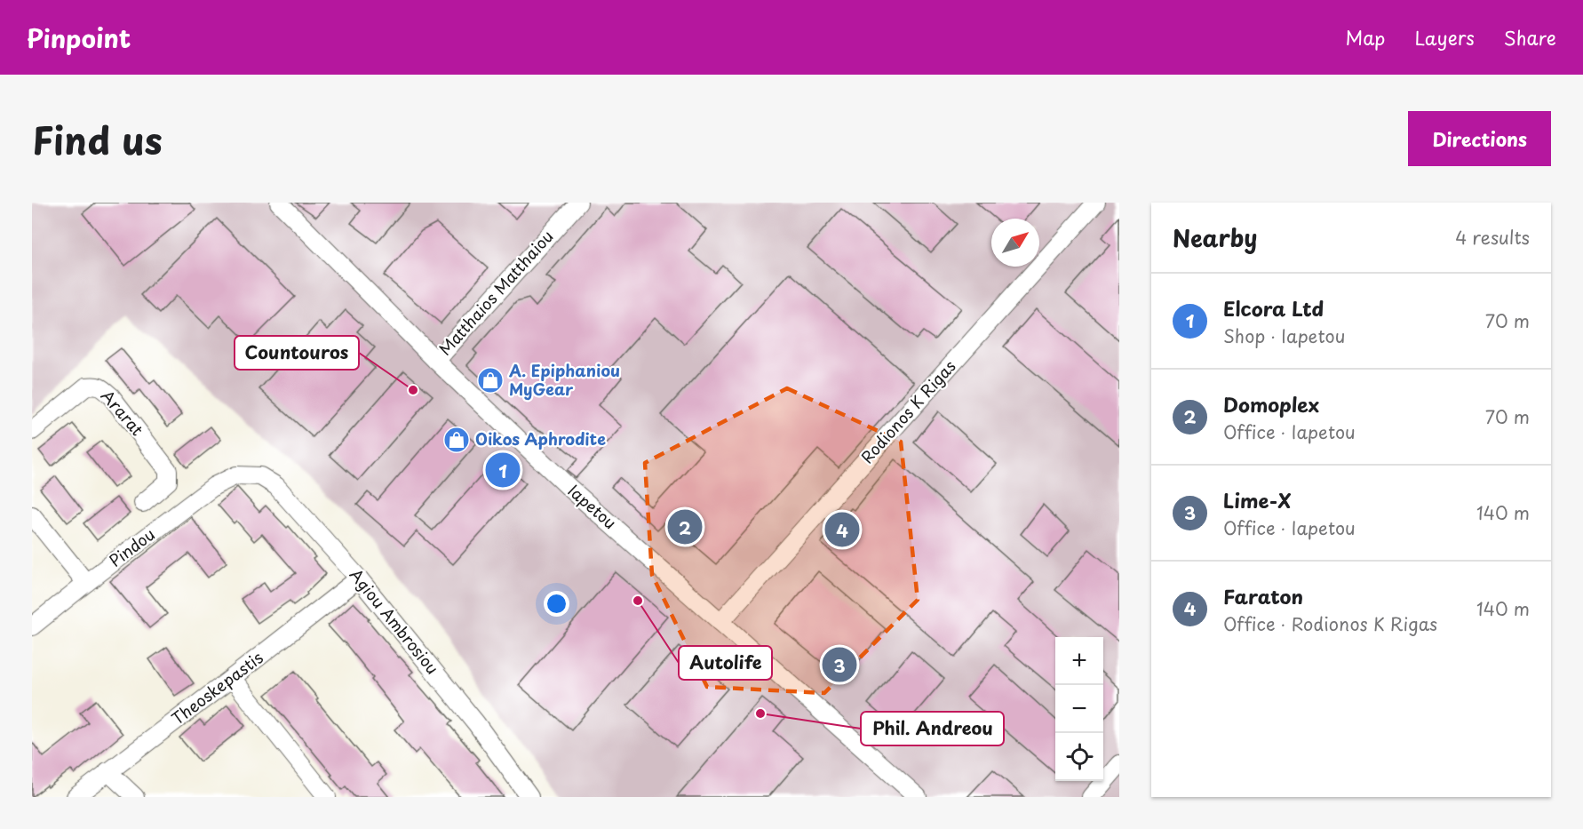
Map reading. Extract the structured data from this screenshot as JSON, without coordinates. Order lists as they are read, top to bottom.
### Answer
{
  "streets": {
    "street": [
      "Matthaios Matthaiou",
      "Rodionos K Rigas",
      "Ararat",
      "Iapetou",
      "Pindou",
      "Agiou Ambrosiou",
      "Theoskepastis"
    ]
  },
  "crossings": [
    ["Matthaios Matthaiou", "Iapetou"],
    ["Rodionos K Rigas", "Iapetou"],
    ["Pindou", "Agiou Ambrosiou"],
    ["Agiou Ambrosiou", "Theoskepastis"]
  ],
  "places": {
    "shop": ["A. Epiphaniou MyGear", "Oikos Aphrodite"],
    "other": ["Countouros", "Autolife", "Phil. Andreou"]
  },
  "north": "top right",
  "page": {
    "header": "Pinpoint",
    "nav": ["Map", "Layers", "Share"],
    "title": "Find us",
    "buttons": "Directions",
    "heading": ["Nearby", "4 results"],
    "list": [
      {
        "mark": "1",
        "name": "Elcora Ltd",
        "note": "Shop · Iapetou",
        "value": "70 m"
      },
      {
        "mark": "2",
        "name": "Domoplex",
        "note": "Office · Iapetou",
        "value": "70 m"
      },
      {
        "mark": "3",
        "name": "Lime-X",
        "note": "Office · Iapetou",
        "value": "140 m"
      },
      {
        "mark": "4",
        "name": "Faraton",
        "note": "Office · Rodionos K Rigas",
        "value": "140 m"
      }
    ],
    "pins": [
      "1",
      "2",
      "4",
      "3"
    ],
    "map_buttons": ["+", "−"]
  }
}
